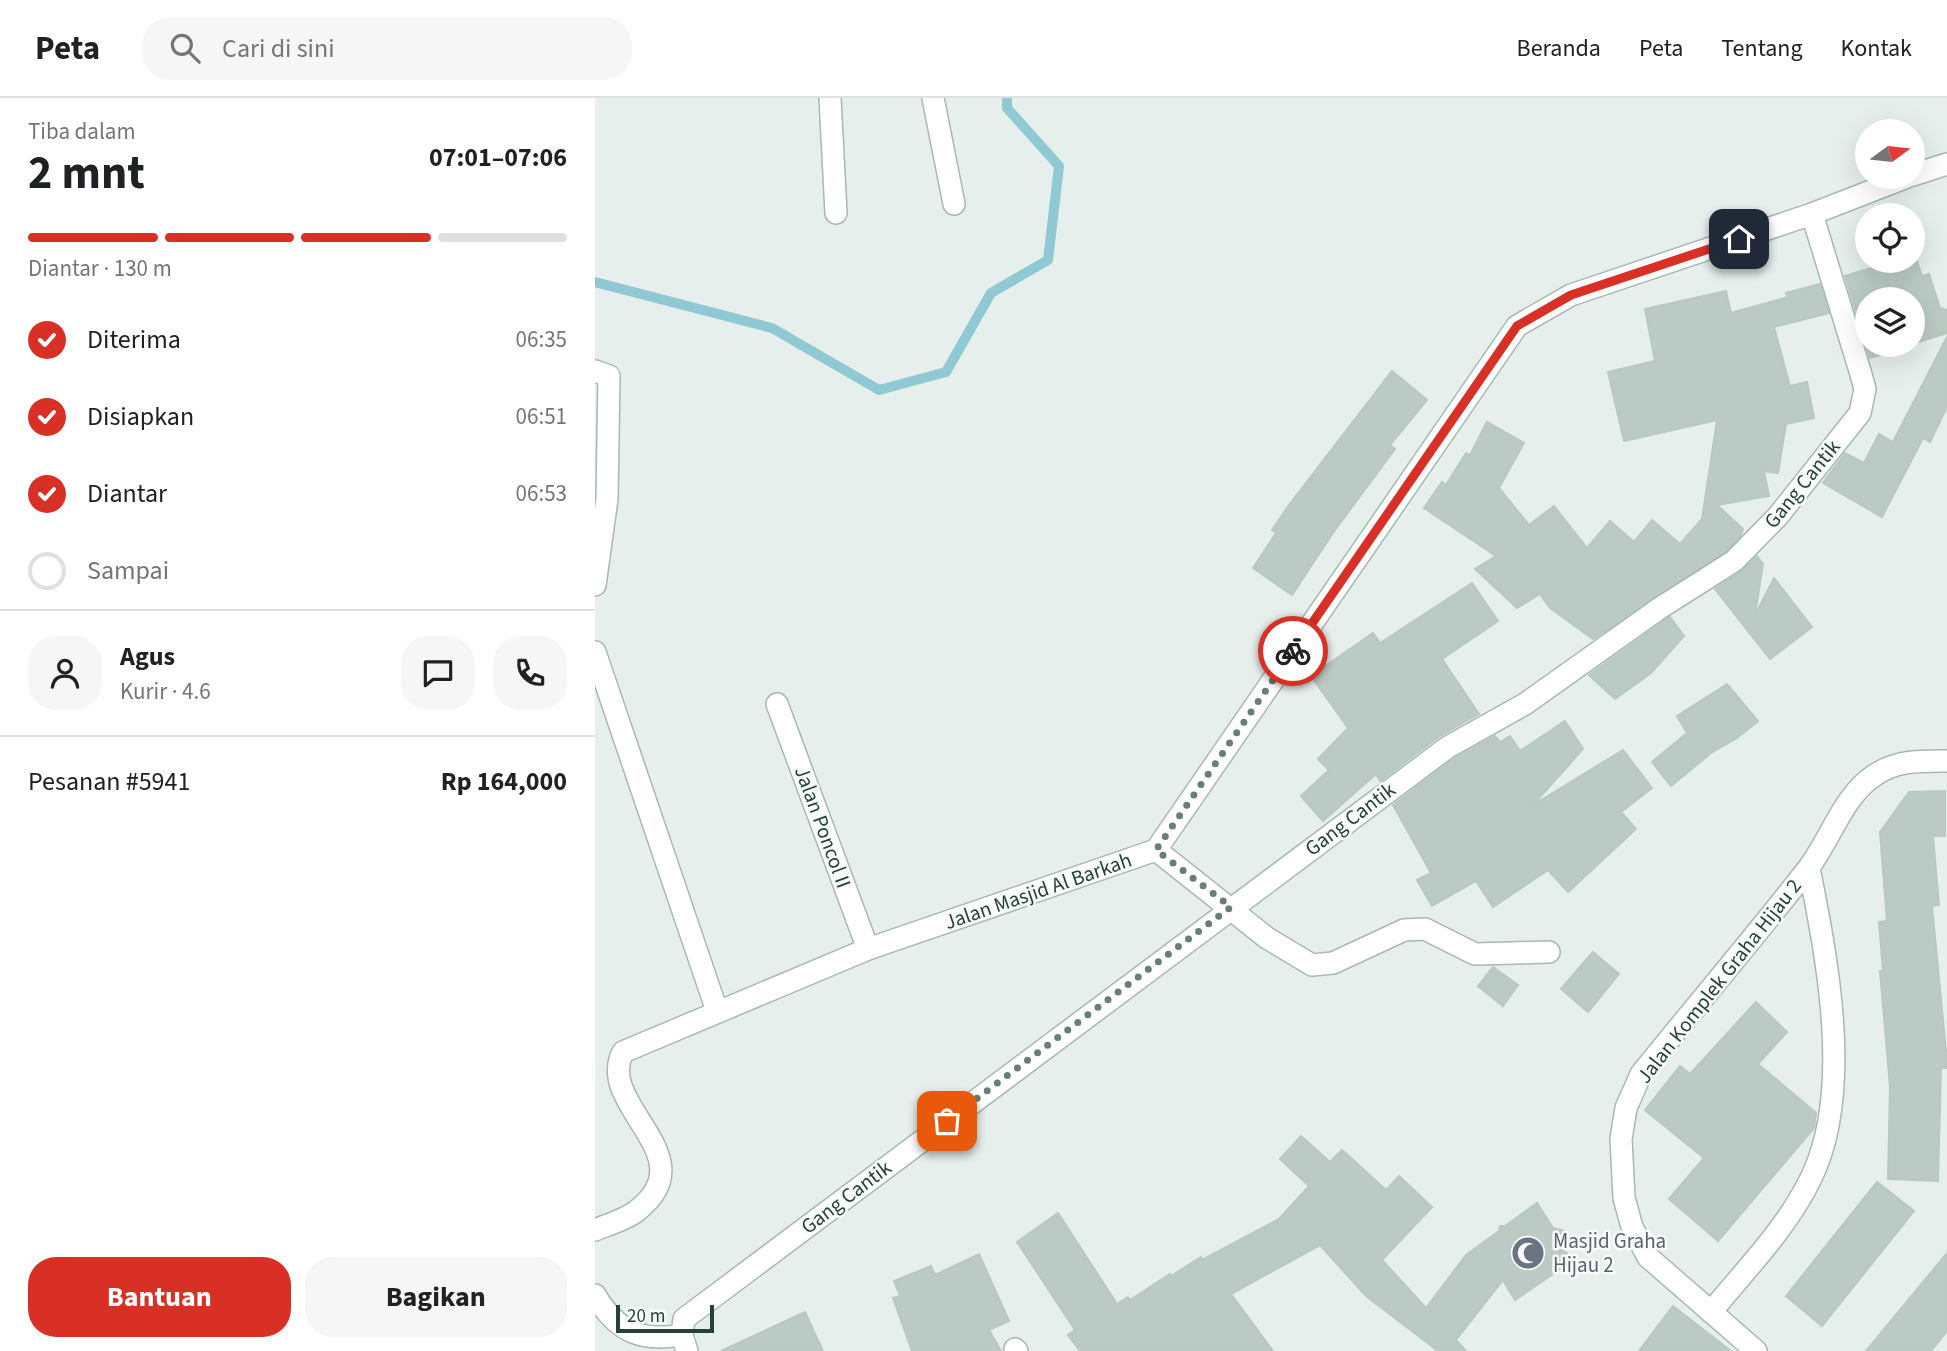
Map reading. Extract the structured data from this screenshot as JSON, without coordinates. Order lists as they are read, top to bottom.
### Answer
{
  "streets": {
    "street": [
      "Gang Cantik",
      "Jalan Poncol II",
      "Jalan Masjid Al Barkah",
      "Jalan Komplek Graha Hijau 2"
    ]
  },
  "crossings": [
    ["Gang Cantik", "Jalan Masjid Al Barkah"],
    ["Jalan Poncol II", "Jalan Masjid Al Barkah"]
  ],
  "places": {
    "mosque": ["Masjid Graha Hijau 2"]
  },
  "scale_bar": "20 m",
  "north": "right",
  "page": {
    "header": "Peta",
    "search": "Cari di sini",
    "nav": [
      "Beranda",
      "Peta",
      "Tentang",
      "Kontak"
    ],
    "heading": ["2 mnt", "Tiba dalam", "07:01–07:06"],
    "panel": [
      "Agus",
      "Kurir · 4.6",
      "Pesanan #5941",
      "Rp 164,000"
    ],
    "bar": "Diantar · 130 m",
    "list": [
      ["Diterima", "06:35"],
      ["Disiapkan", "06:51"],
      ["Diantar", "06:53"],
      "Sampai"
    ],
    "buttons": ["Bantuan", "Bagikan"],
    "scale": "20 m"
  }
}
